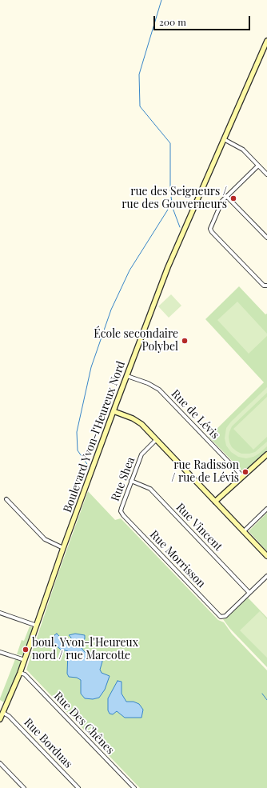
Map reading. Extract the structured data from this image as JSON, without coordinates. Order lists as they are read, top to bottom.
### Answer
{
  "streets": {
    "street": [
      "Rue de Lévis",
      "Boulevard Yvon-l'Heureux Nord",
      "Rue Shea",
      "Rue Vincent",
      "Rue Morrisson",
      "Rue Des Chênes",
      "Rue Borduas"
    ]
  },
  "crossings": [
    ["Rue de Lévis", "Boulevard Yvon-l'Heureux Nord"],
    ["Boulevard Yvon-l'Heureux Nord", "Rue Des Chênes"],
    ["Boulevard Yvon-l'Heureux Nord", "Rue Borduas"],
    ["Rue Shea", "Rue Vincent"],
    ["Rue Shea", "Rue Morrisson"],
    ["Rue Vincent", "Rue Morrisson"]
  ],
  "places": [
    "rue des Seigneurs / rue des Gouverneurs",
    "École secondaire Polybel",
    "rue Radisson / rue de Lévis",
    "boul. Yvon-l'Heureux nord / rue Marcotte"
  ],
  "scale_bar": "200 m"
}
